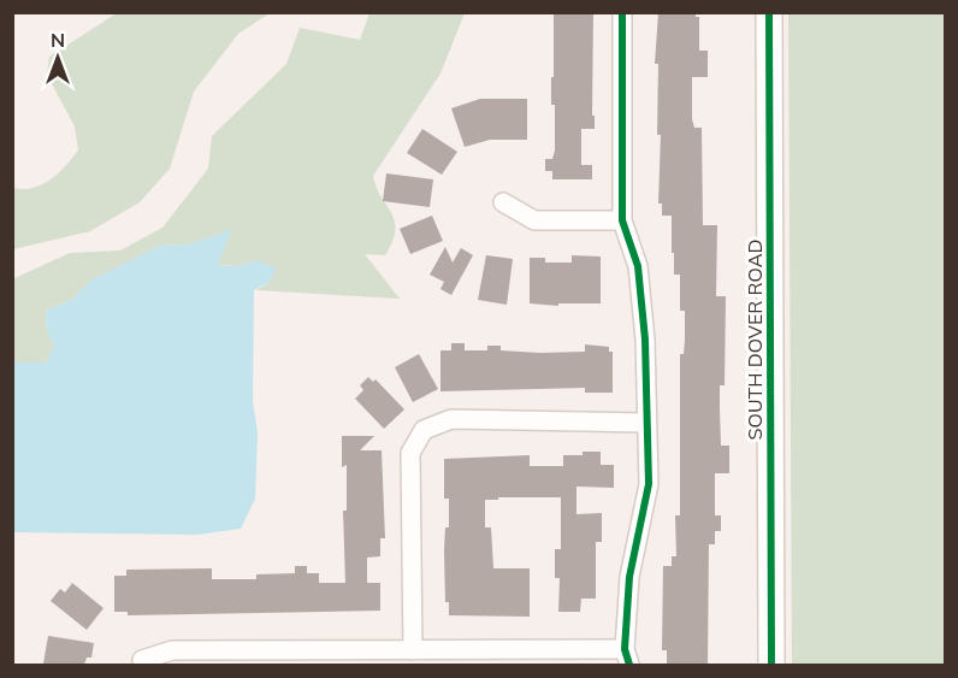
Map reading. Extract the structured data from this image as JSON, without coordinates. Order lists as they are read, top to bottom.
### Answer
{
  "streets": {
    "street": ["SOUTH DOVER ROAD"]
  },
  "north": "top"
}
